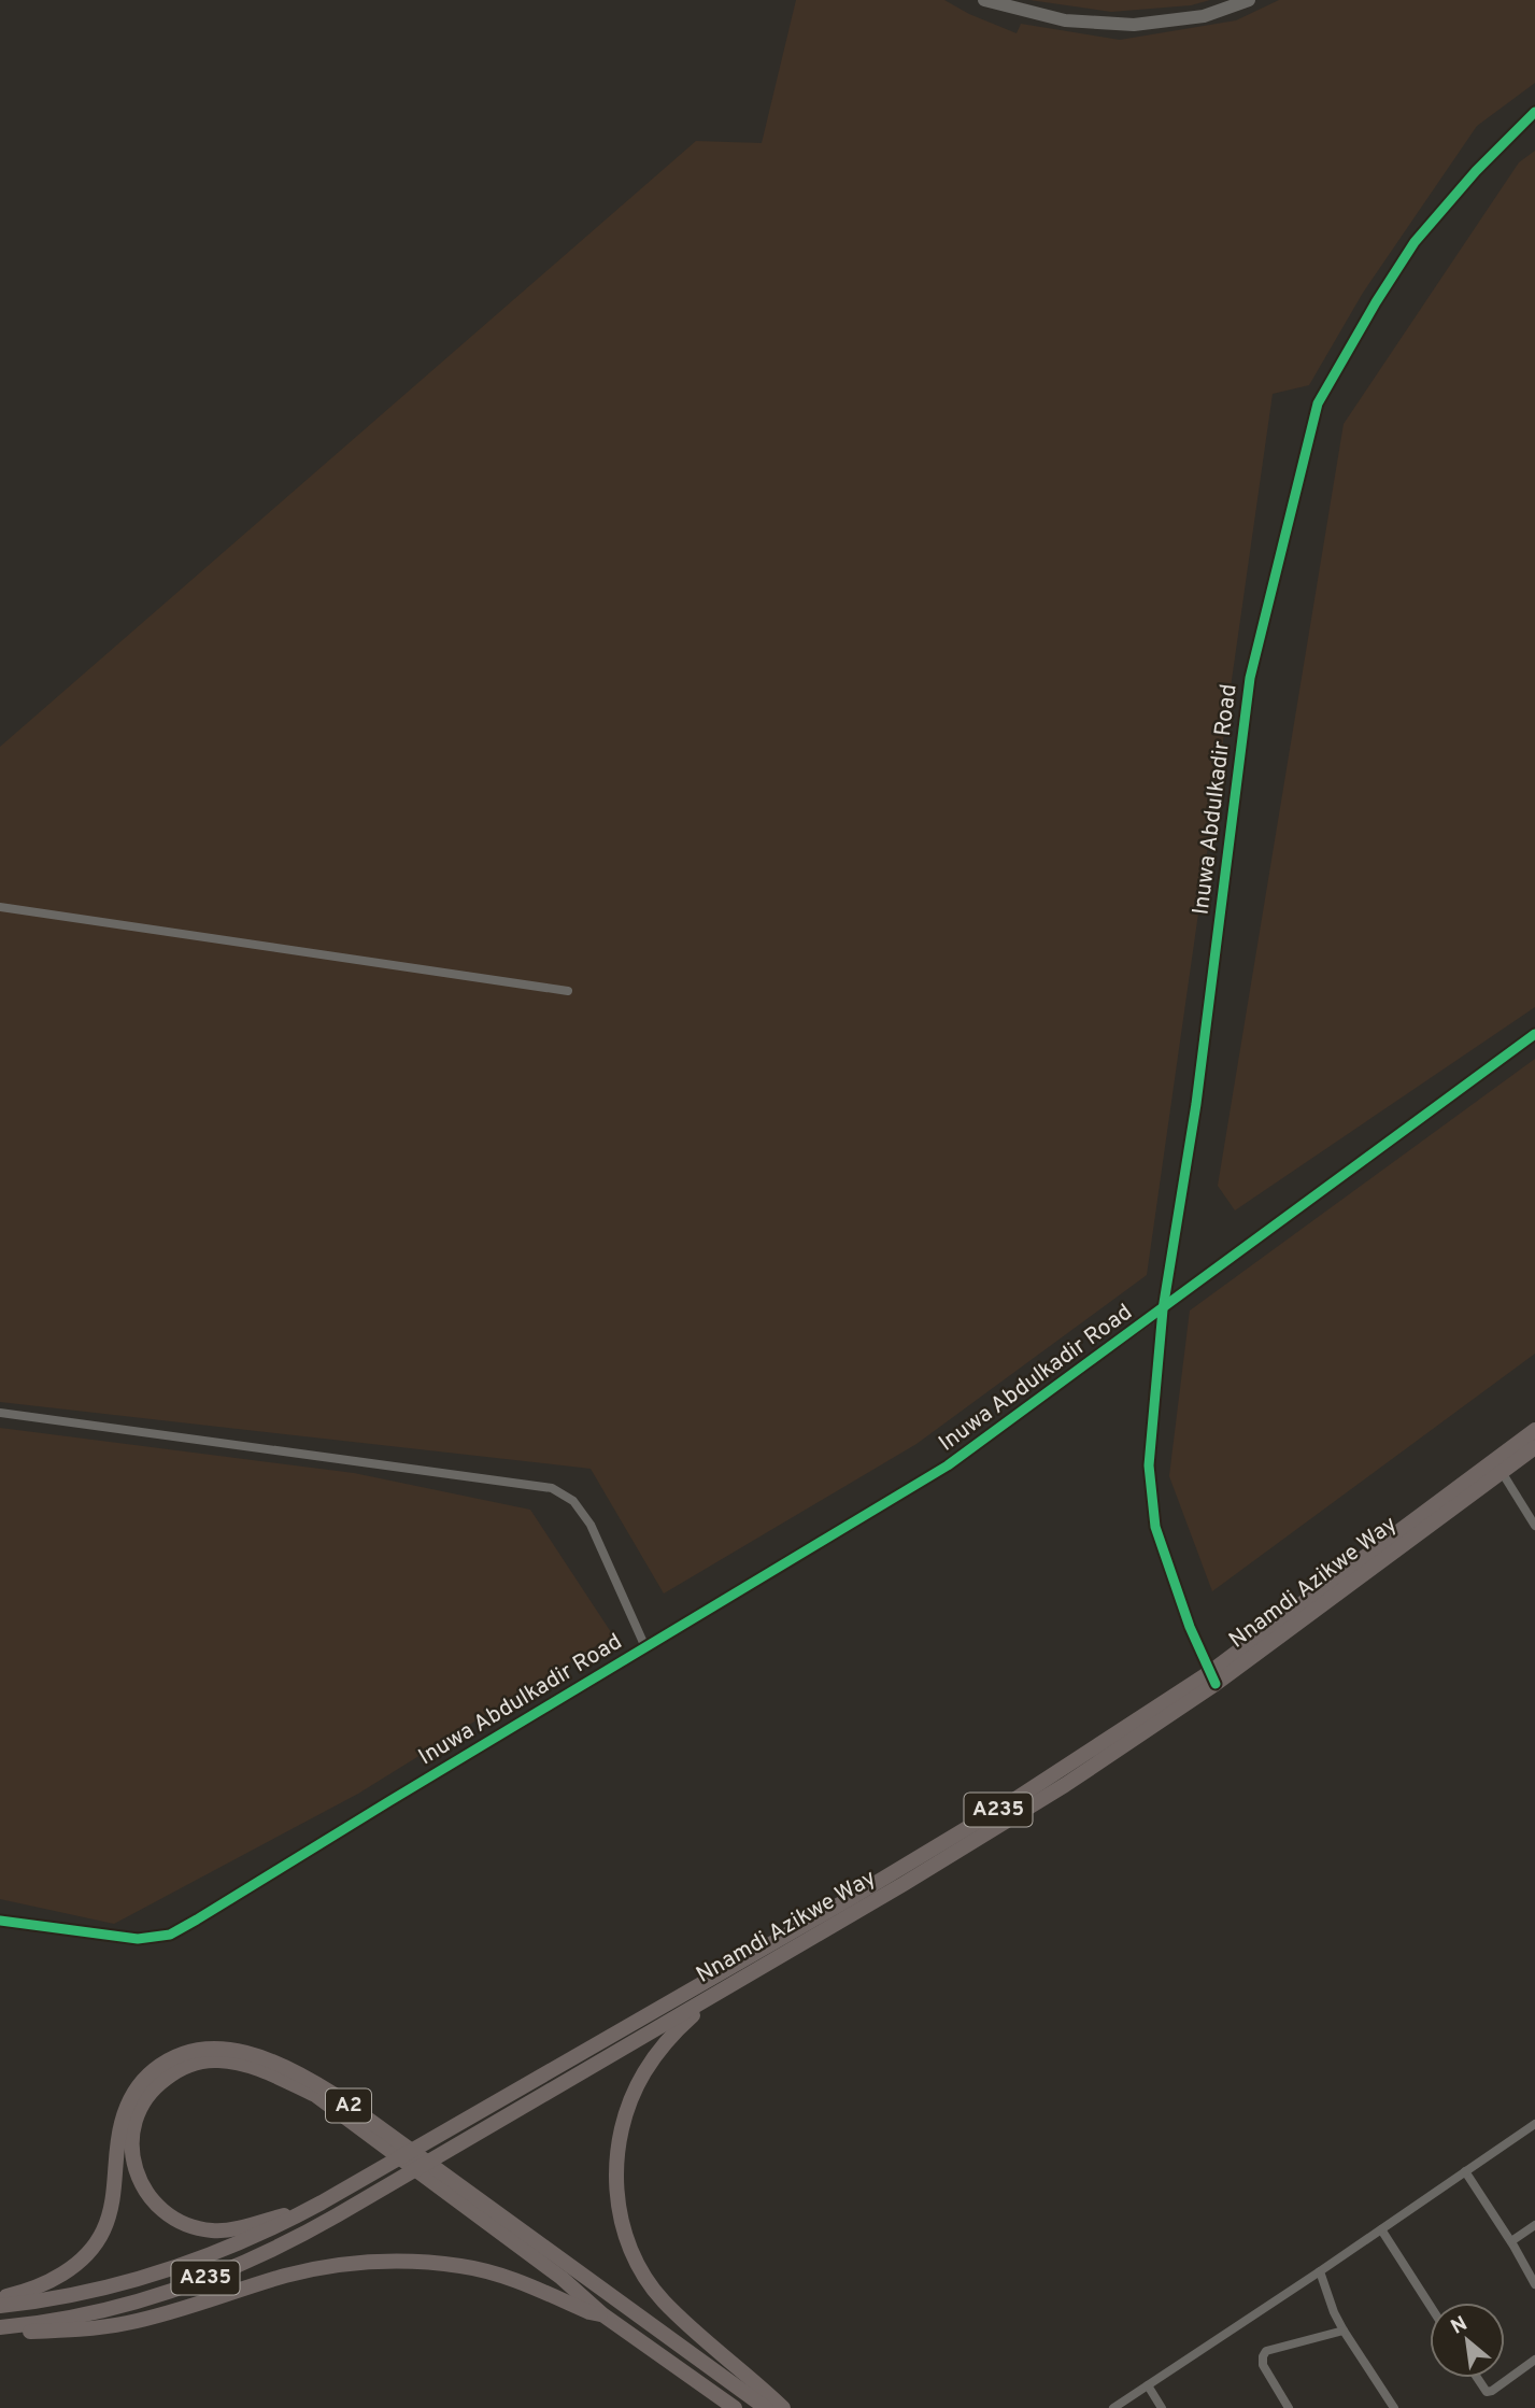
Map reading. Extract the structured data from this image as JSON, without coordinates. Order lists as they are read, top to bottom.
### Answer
{
  "streets": {
    "highway": ["Nnamdi Azikwe Way", "A235", "A2"],
    "street": ["Inuwa Abdulkadir Road"]
  },
  "north": "top left"
}
